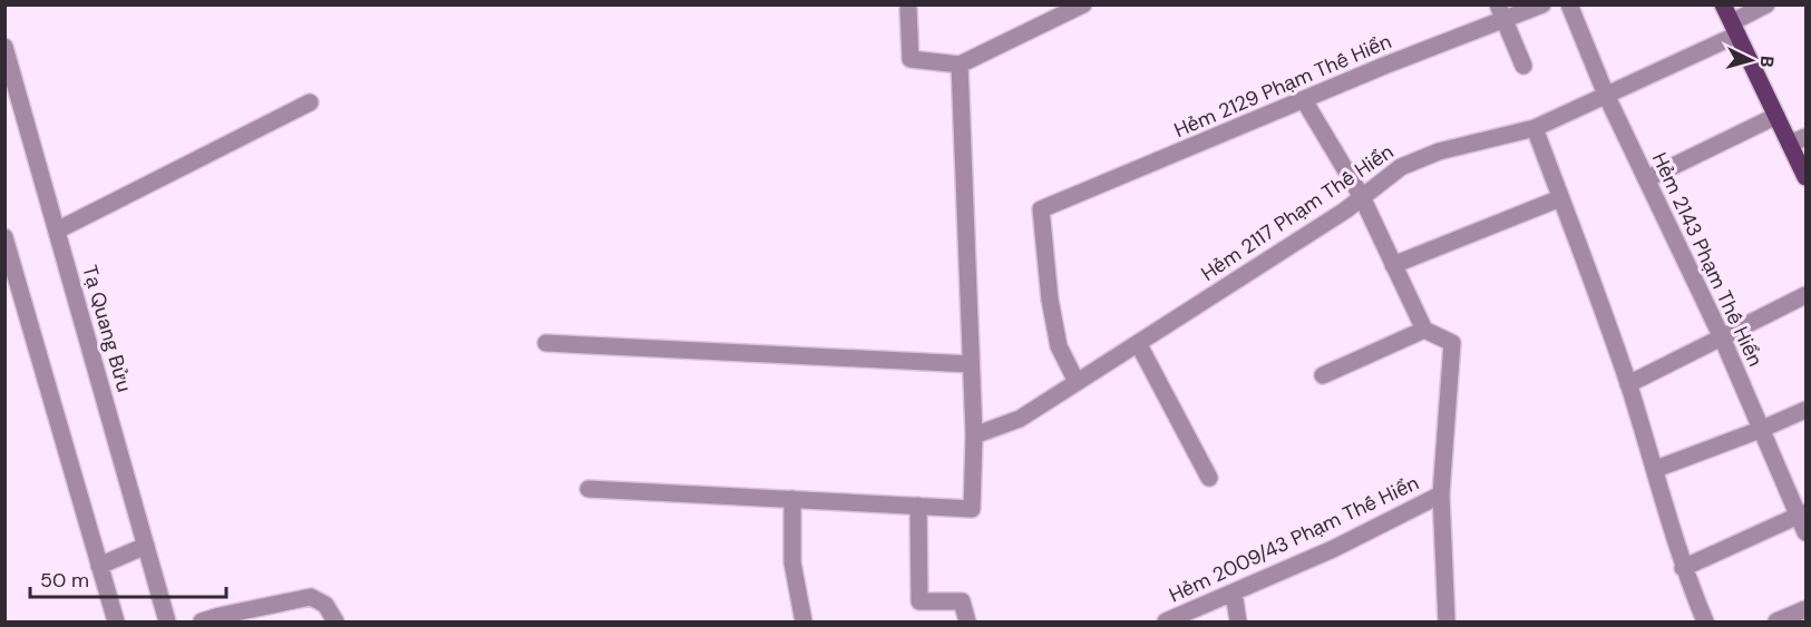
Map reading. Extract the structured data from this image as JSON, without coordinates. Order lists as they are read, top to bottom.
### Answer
{
  "streets": {
    "street": [
      "Hẻm 2129 Phạm Thế Hiển",
      "Hẻm 2117 Phạm Thế Hiển",
      "Hẻm 2143 Phạm Thế Hiển",
      "Tạ Quang Bửu",
      "Hẻm 2009/43 Phạm Thế Hiển"
    ]
  },
  "crossings": [
    ["Hẻm 2129 Phạm Thế Hiển", "Hẻm 2117 Phạm Thế Hiển"],
    ["Hẻm 2117 Phạm Thế Hiển", "Hẻm 2143 Phạm Thế Hiển"]
  ],
  "scale_bar": "50 m",
  "north": "right"
}
